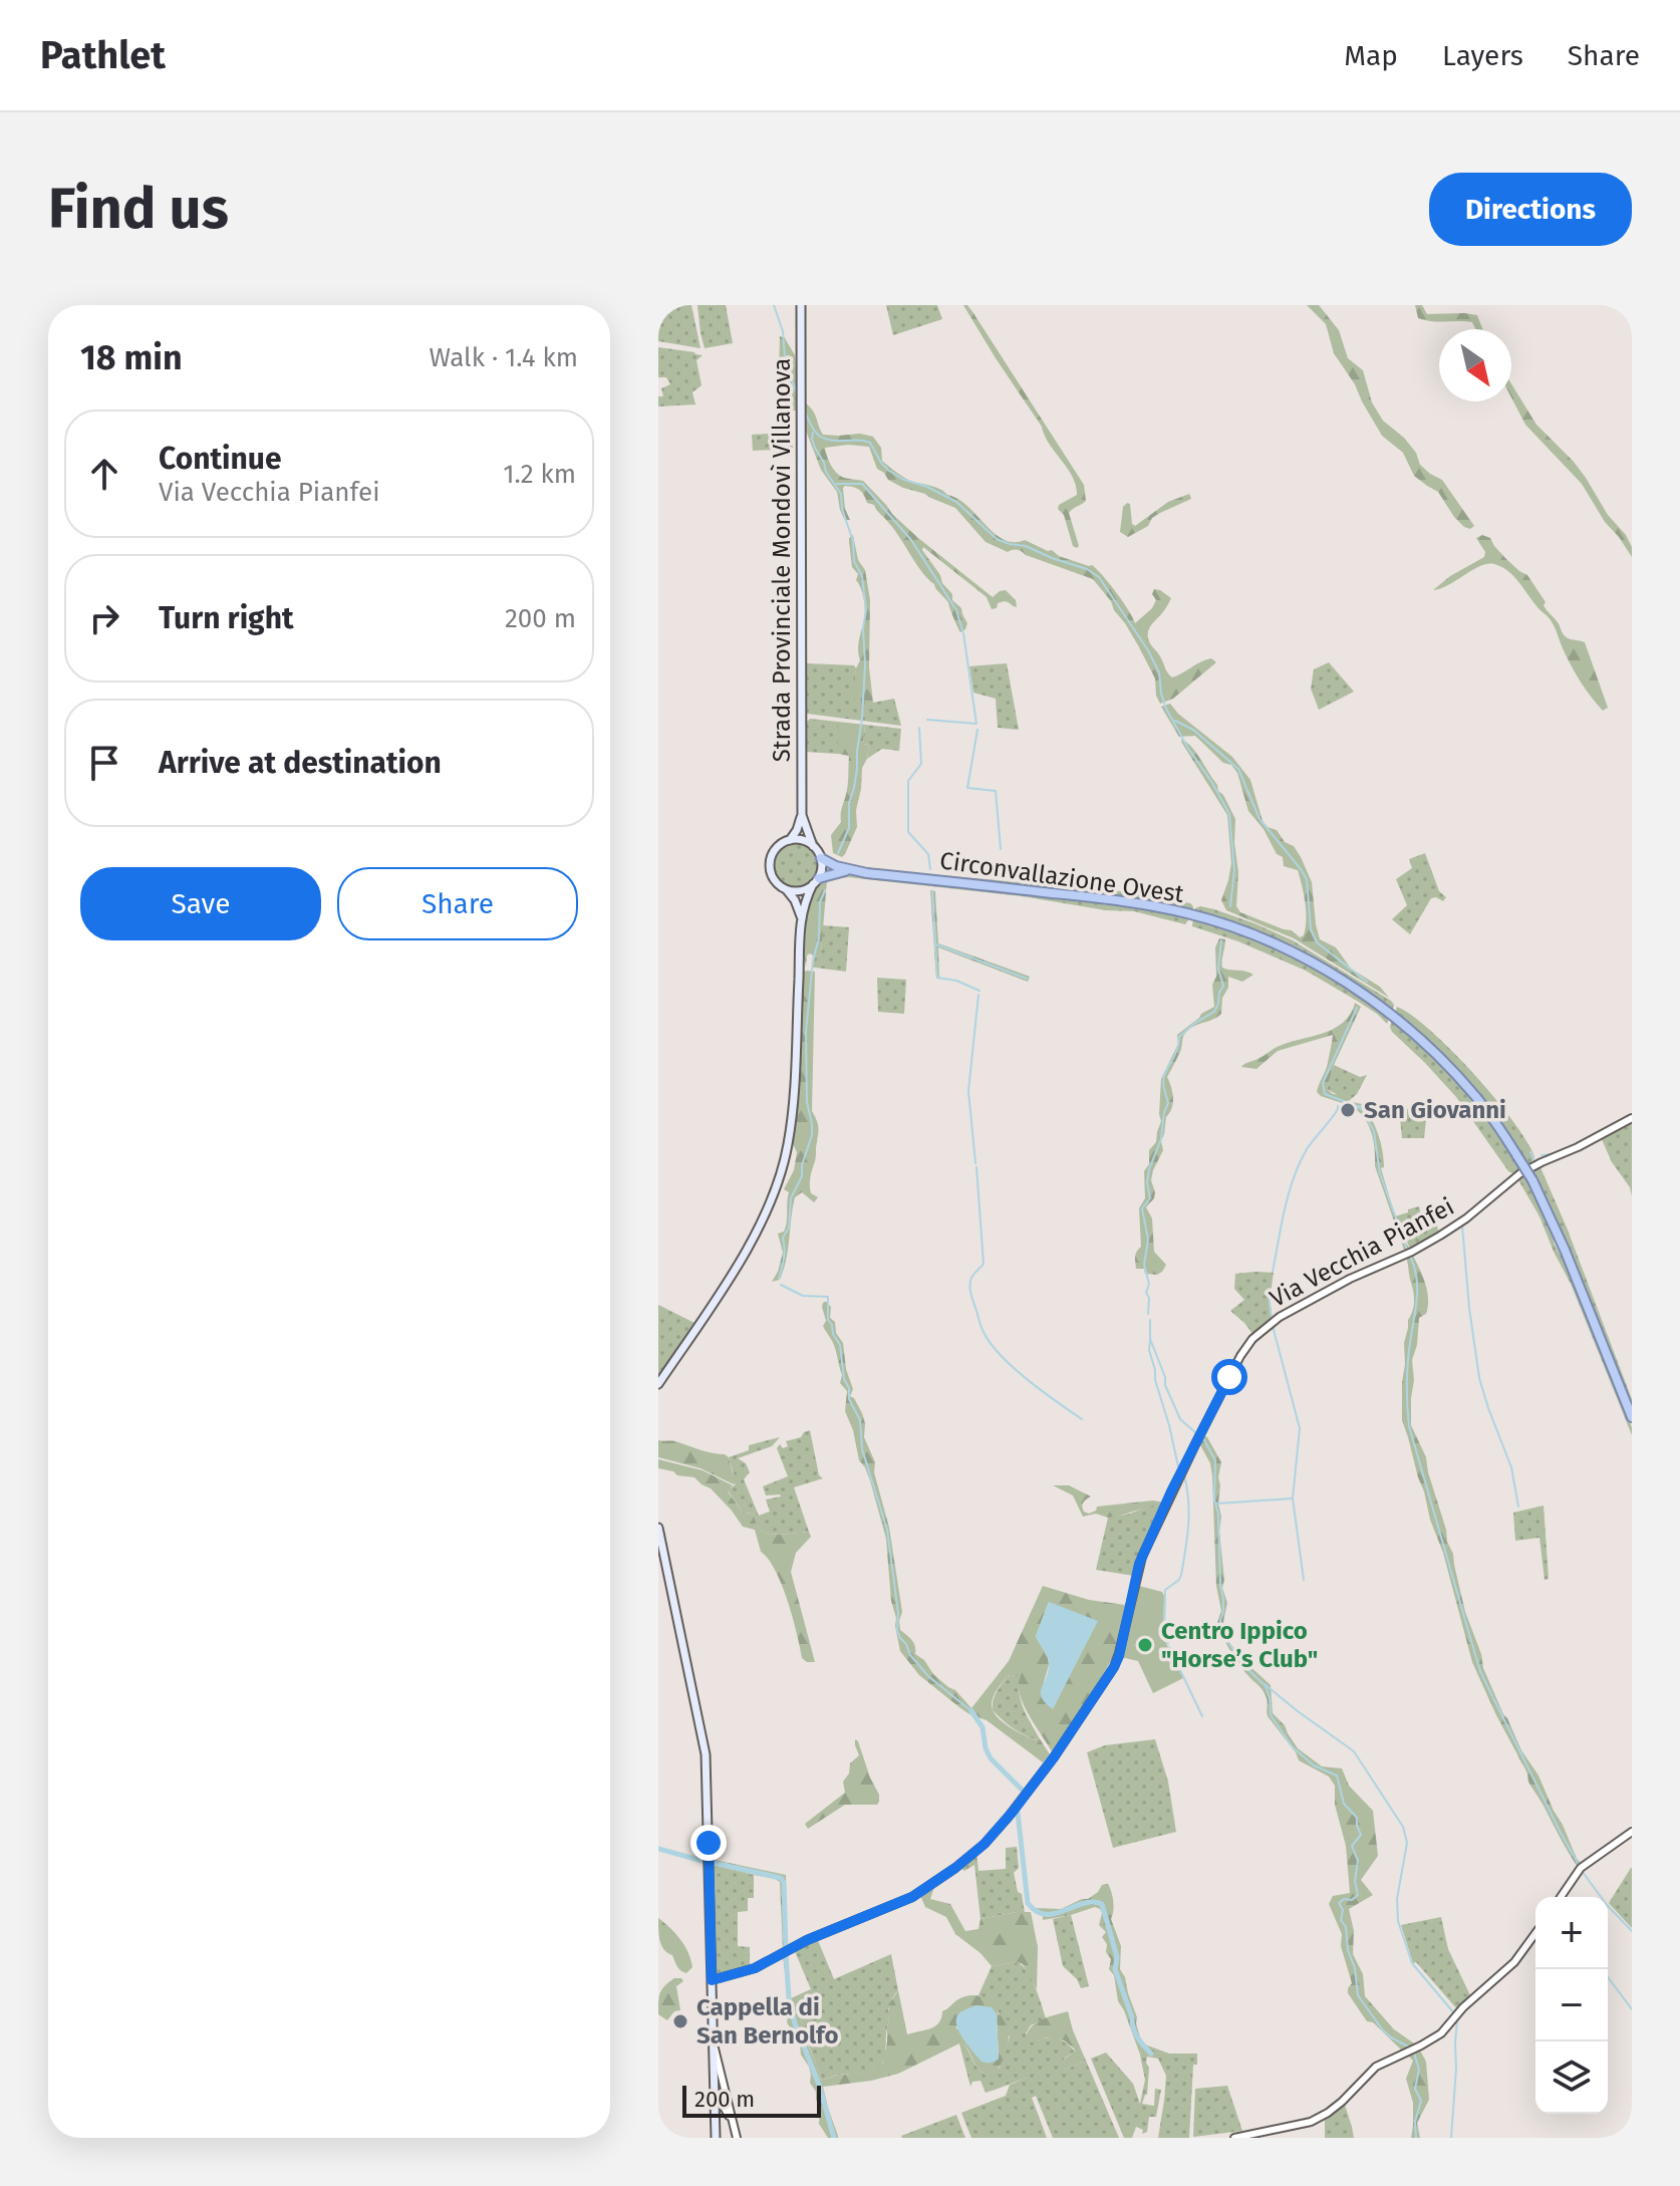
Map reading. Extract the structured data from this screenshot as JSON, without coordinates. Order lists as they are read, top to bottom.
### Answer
{
  "streets": {
    "highway": ["Circonvallazione Ovest"],
    "main road": ["Strada Provinciale Mondovì Villanova"],
    "street": ["Via Vecchia Pianfei"]
  },
  "places": ["San Giovanni", "Centro Ippico \"Horse’s Club\"", "Cappella di San Bernolfo"],
  "scale_bar": "200 m",
  "north": "bottom right",
  "page": {
    "header": "Pathlet",
    "nav": ["Map", "Layers", "Share"],
    "buttons": [
      "Directions",
      ["Save", "Share"]
    ],
    "title": "Find us",
    "heading": ["18 min", "Walk · 1.4 km"],
    "list": [
      ["Continue", "Via Vecchia Pianfei", "1.2 km"],
      ["Turn right", "200 m"],
      "Arrive at destination"
    ],
    "map_buttons": ["+", "−"],
    "scale": "200 m"
  }
}
